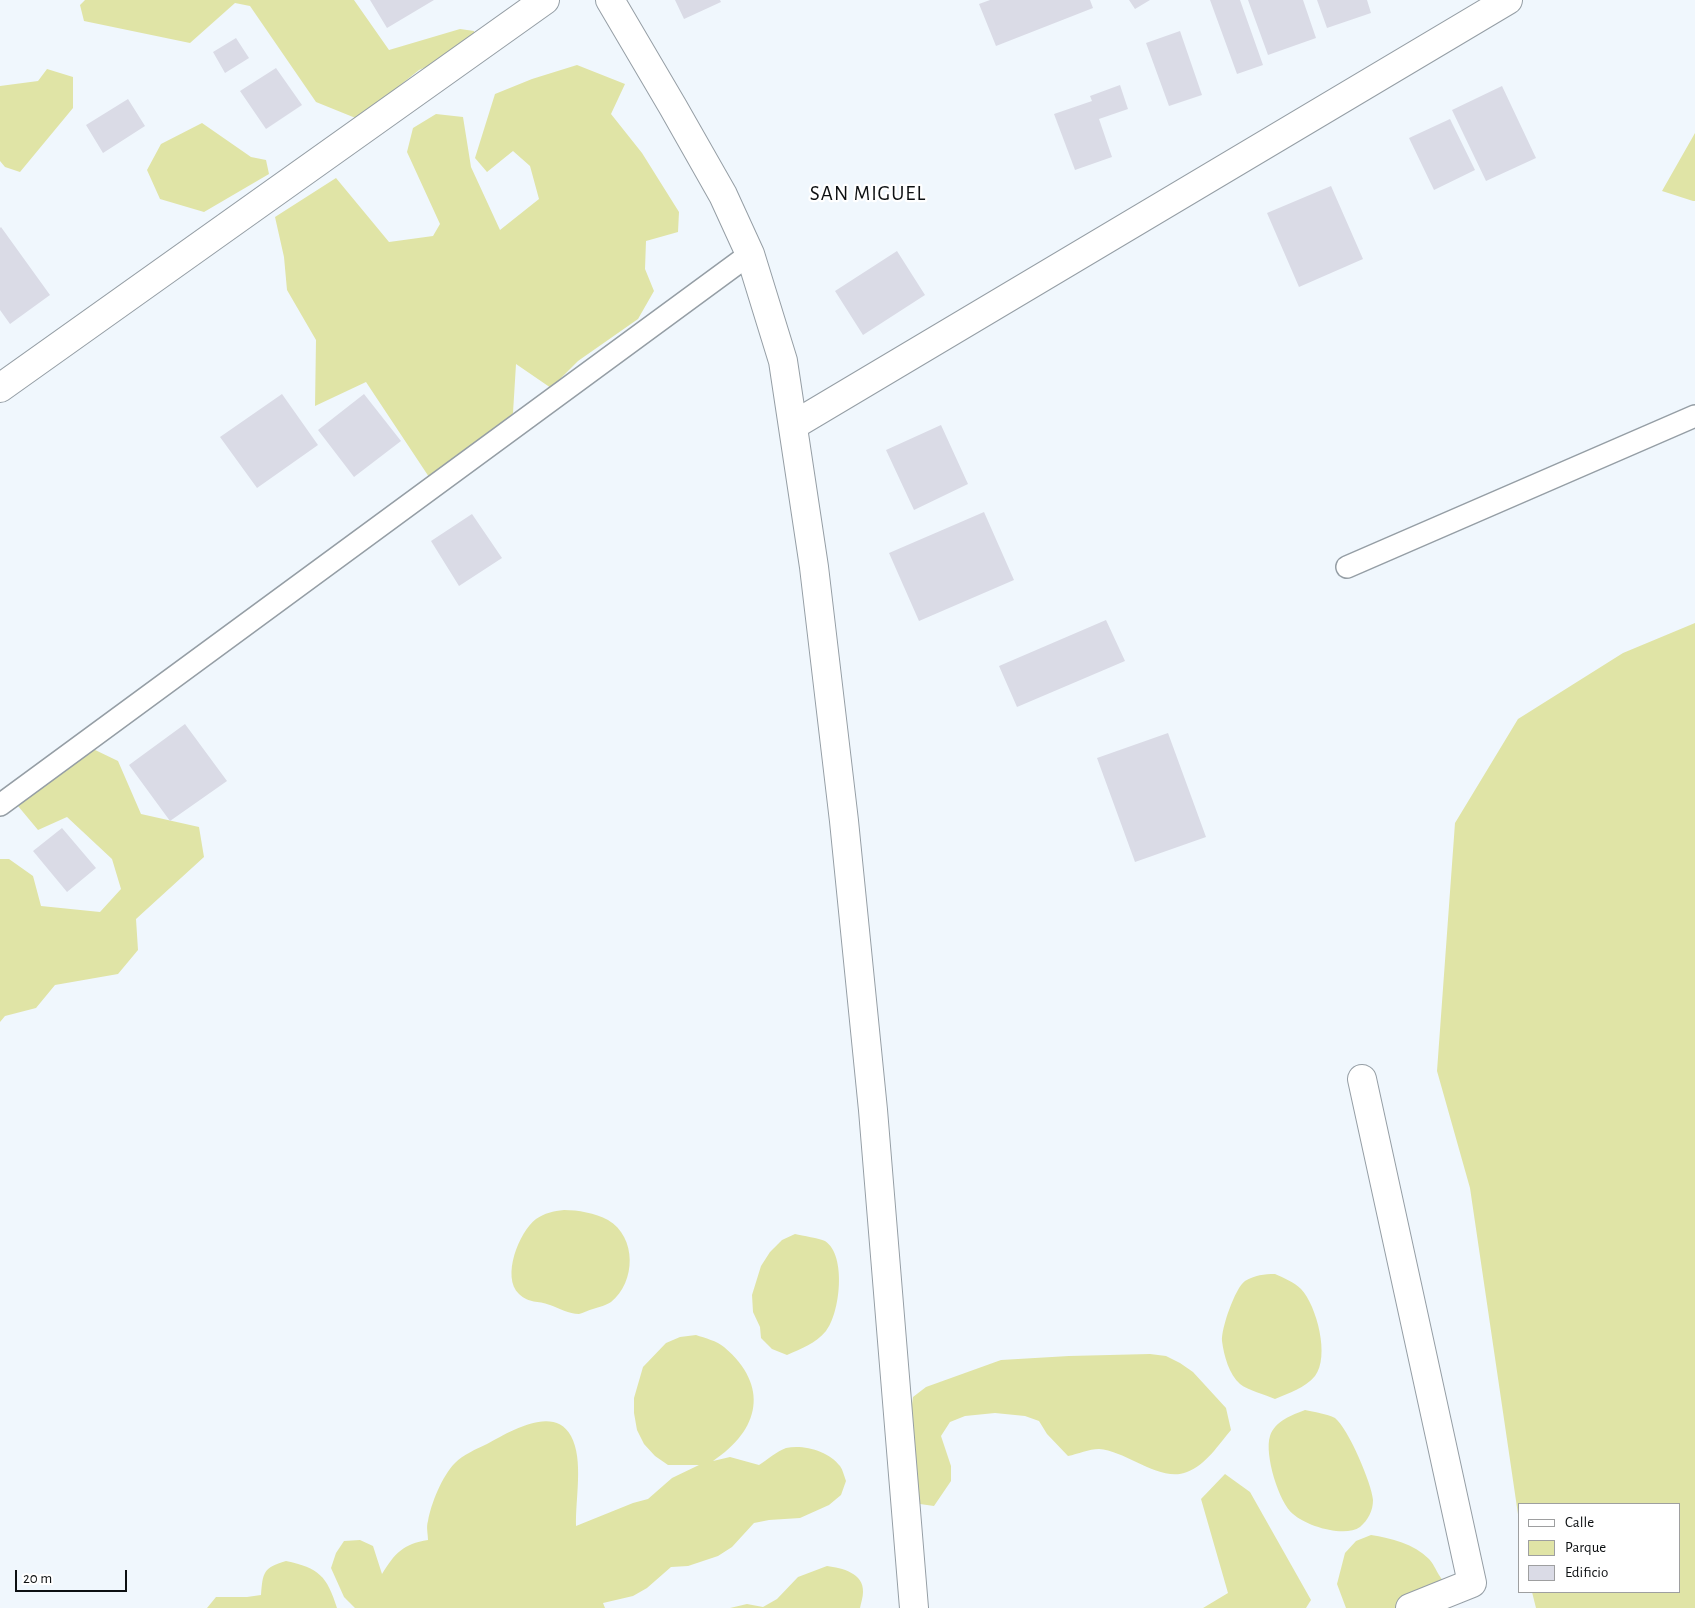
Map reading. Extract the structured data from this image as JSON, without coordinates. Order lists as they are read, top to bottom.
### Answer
{
  "districts": ["SAN MIGUEL"],
  "legend": ["Calle", "Parque", "Edificio"],
  "scale_bar": "20 m"
}
